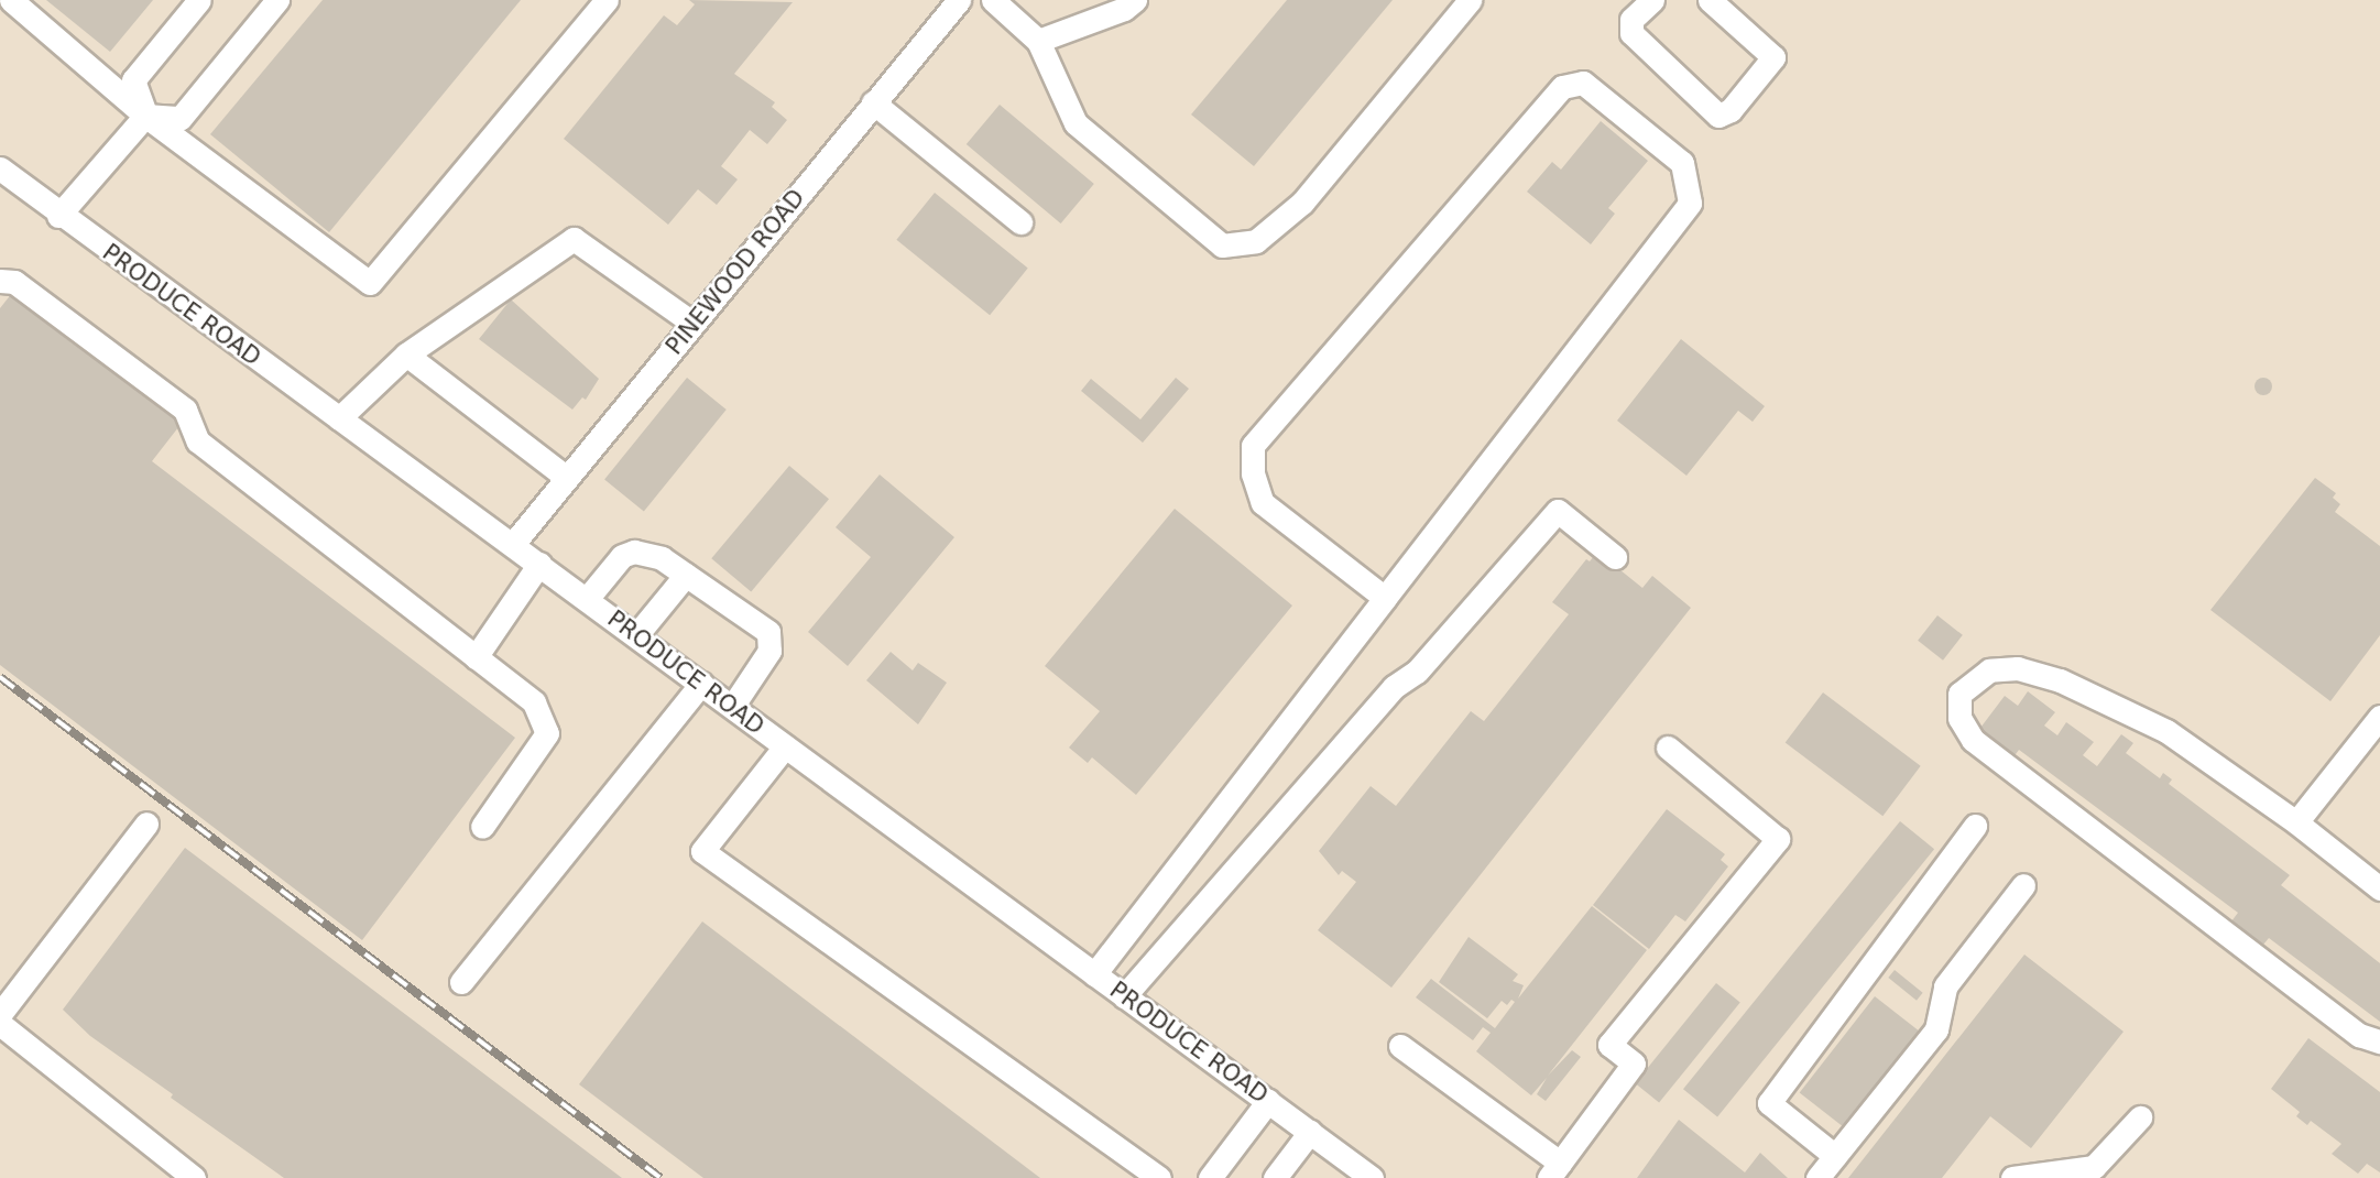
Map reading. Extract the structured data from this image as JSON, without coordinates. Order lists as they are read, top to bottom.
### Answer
{
  "streets": {
    "street": ["PINEWOOD ROAD", "PRODUCE ROAD"]
  },
  "crossings": [
    ["PINEWOOD ROAD", "PRODUCE ROAD"]
  ]
}
